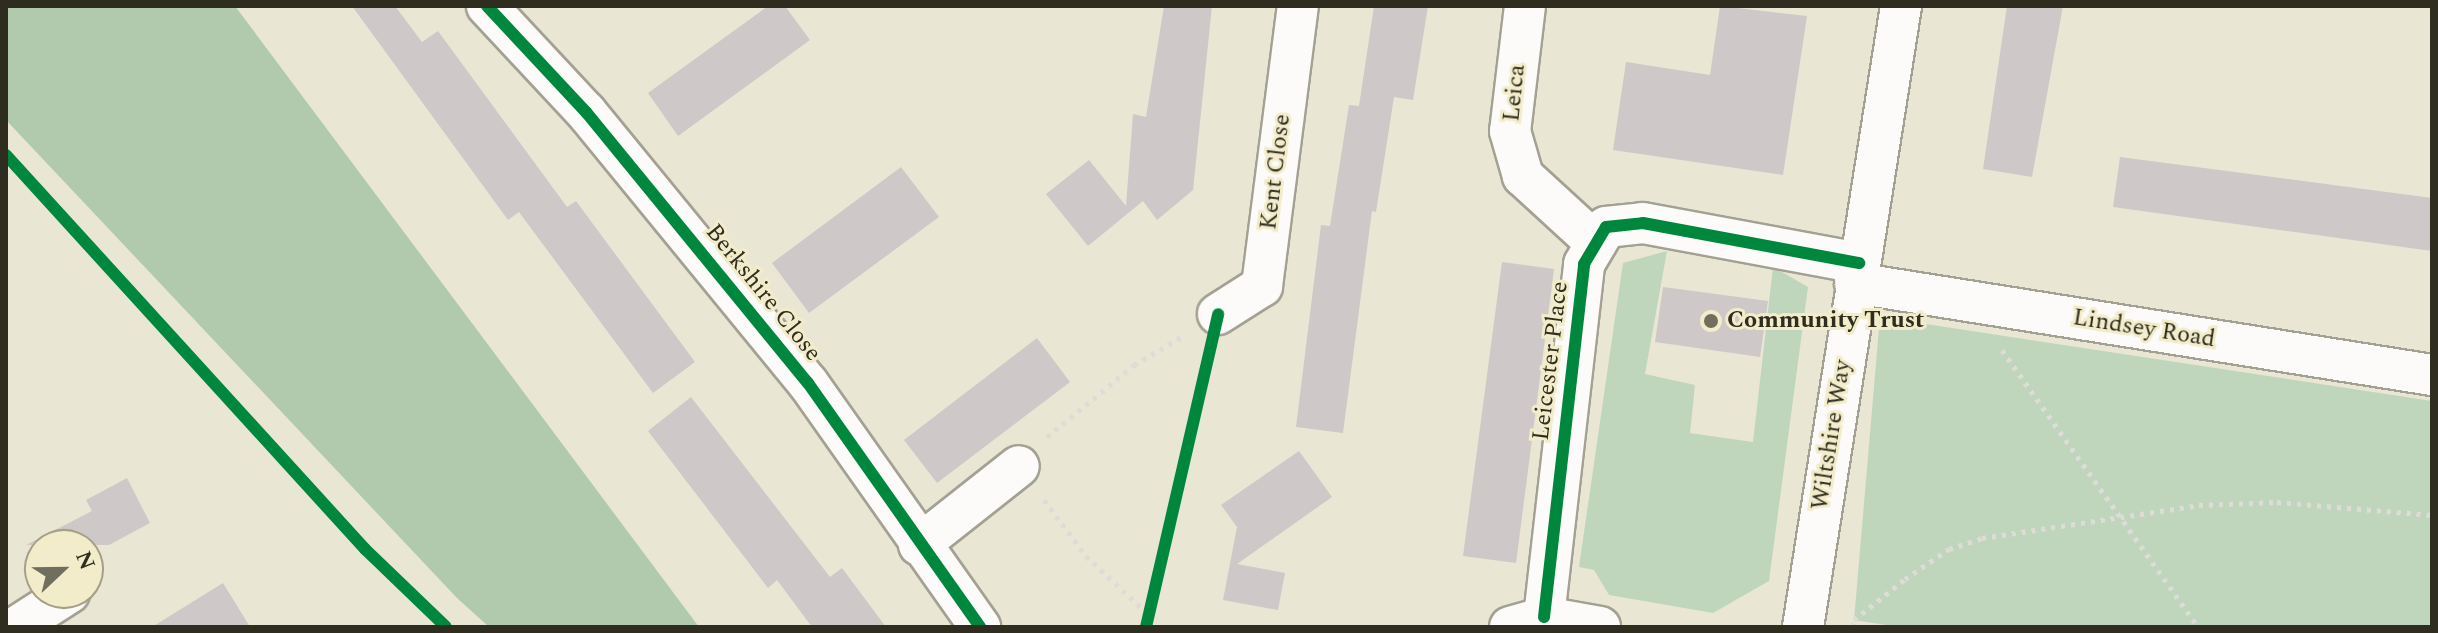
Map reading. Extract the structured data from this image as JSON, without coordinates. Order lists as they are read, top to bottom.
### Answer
{
  "streets": {
    "street": [
      "Leica",
      "Kent Close",
      "Berkshire Close",
      "Lindsey Road",
      "Leicester Place",
      "Wiltshire Way"
    ]
  },
  "crossings": [
    ["Leica", "Leicester Place"],
    ["Lindsey Road", "Wiltshire Way"]
  ],
  "places": ["Community Trust"],
  "north": "right"
}
